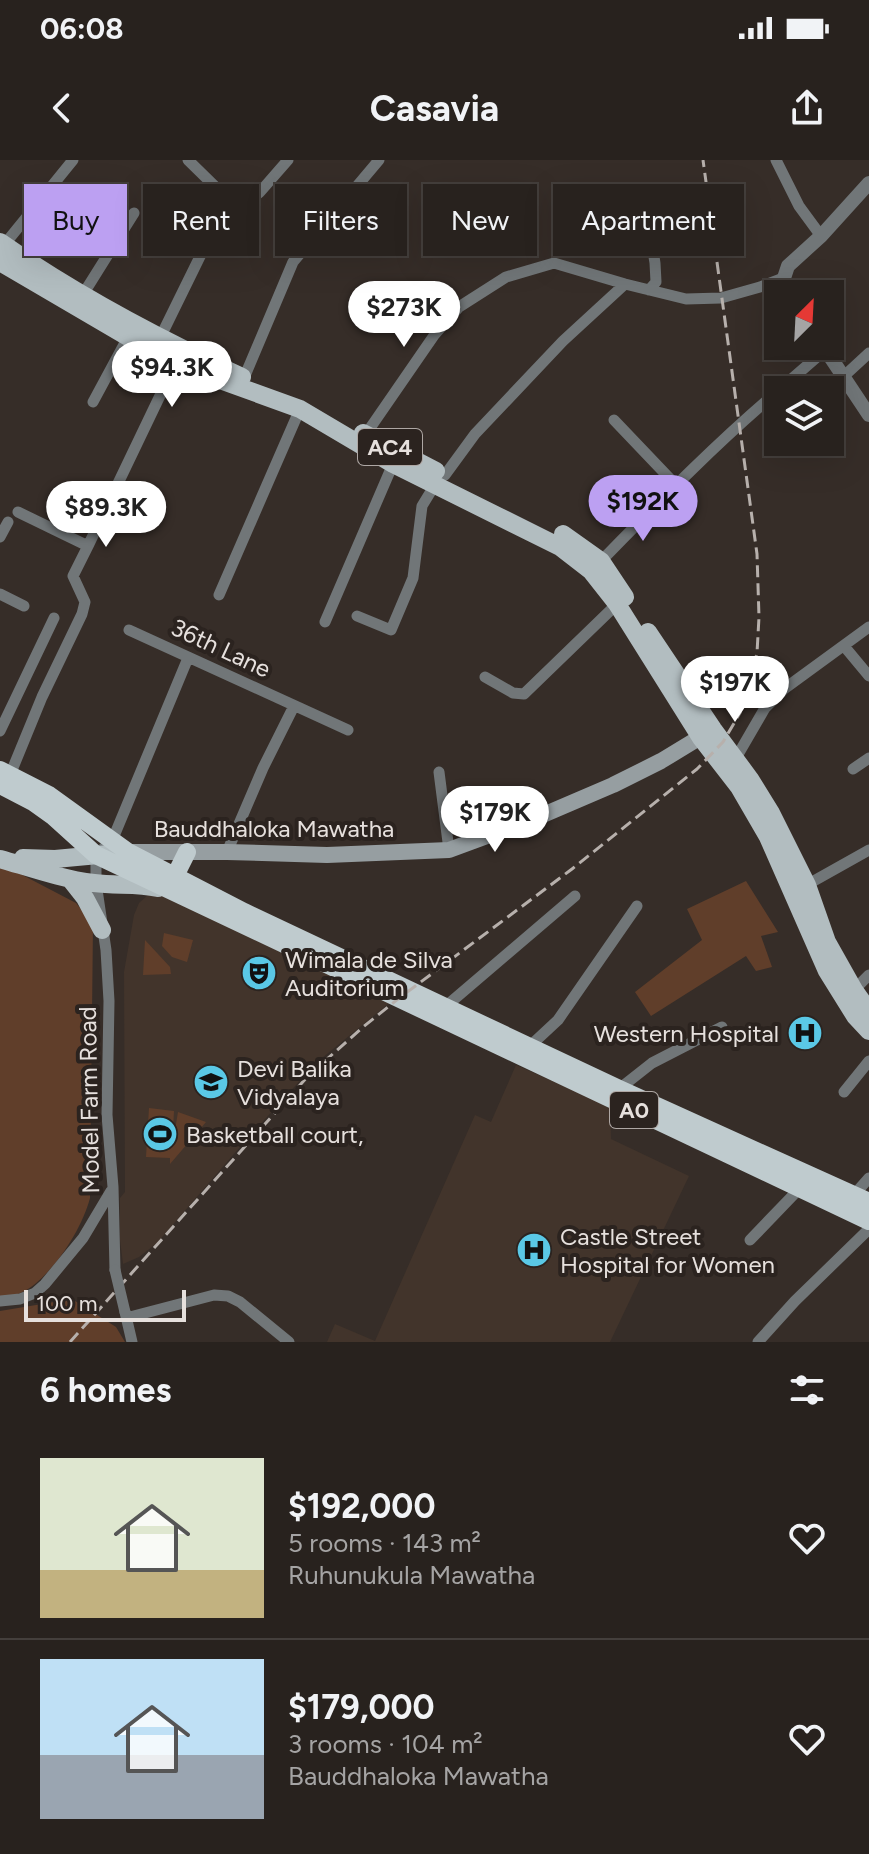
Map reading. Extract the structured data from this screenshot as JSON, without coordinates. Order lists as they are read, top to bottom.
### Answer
{
  "streets": {
    "highway": ["A0"],
    "main road": ["AC4", "Bauddhaloka Mawatha"],
    "street": ["36th Lane", "Model Farm Road"]
  },
  "crossings": [
    ["AC4", "Bauddhaloka Mawatha"],
    ["Bauddhaloka Mawatha", "Model Farm Road"],
    ["Bauddhaloka Mawatha", "A0"],
    ["Model Farm Road", "A0"]
  ],
  "places": {
    "theatre": ["Wimala de Silva Auditorium"],
    "hospital": ["Western Hospital", "Castle Street Hospital for Women"],
    "school or university": ["Devi Balika Vidyalaya"],
    "sports": ["Basketball court,"]
  },
  "scale_bar": "100 m",
  "north": "top right",
  "page": {
    "status": "06:08",
    "header": "Casavia",
    "chip": [
      "Buy",
      "Rent",
      "Filters",
      "New",
      "Apartment"
    ],
    "price": [
      "$273K",
      "$94.3K",
      "$192K",
      "$89.3K",
      "$197K",
      "$179K"
    ],
    "scale": "100 m",
    "heading": "6 homes",
    "list": [
      {
        "name": "$192,000",
        "note": "5 rooms · 143 m² · Ruhunukula Mawatha"
      },
      {
        "name": "$179,000",
        "note": "3 rooms · 104 m² · Bauddhaloka Mawatha"
      }
    ]
  }
}
